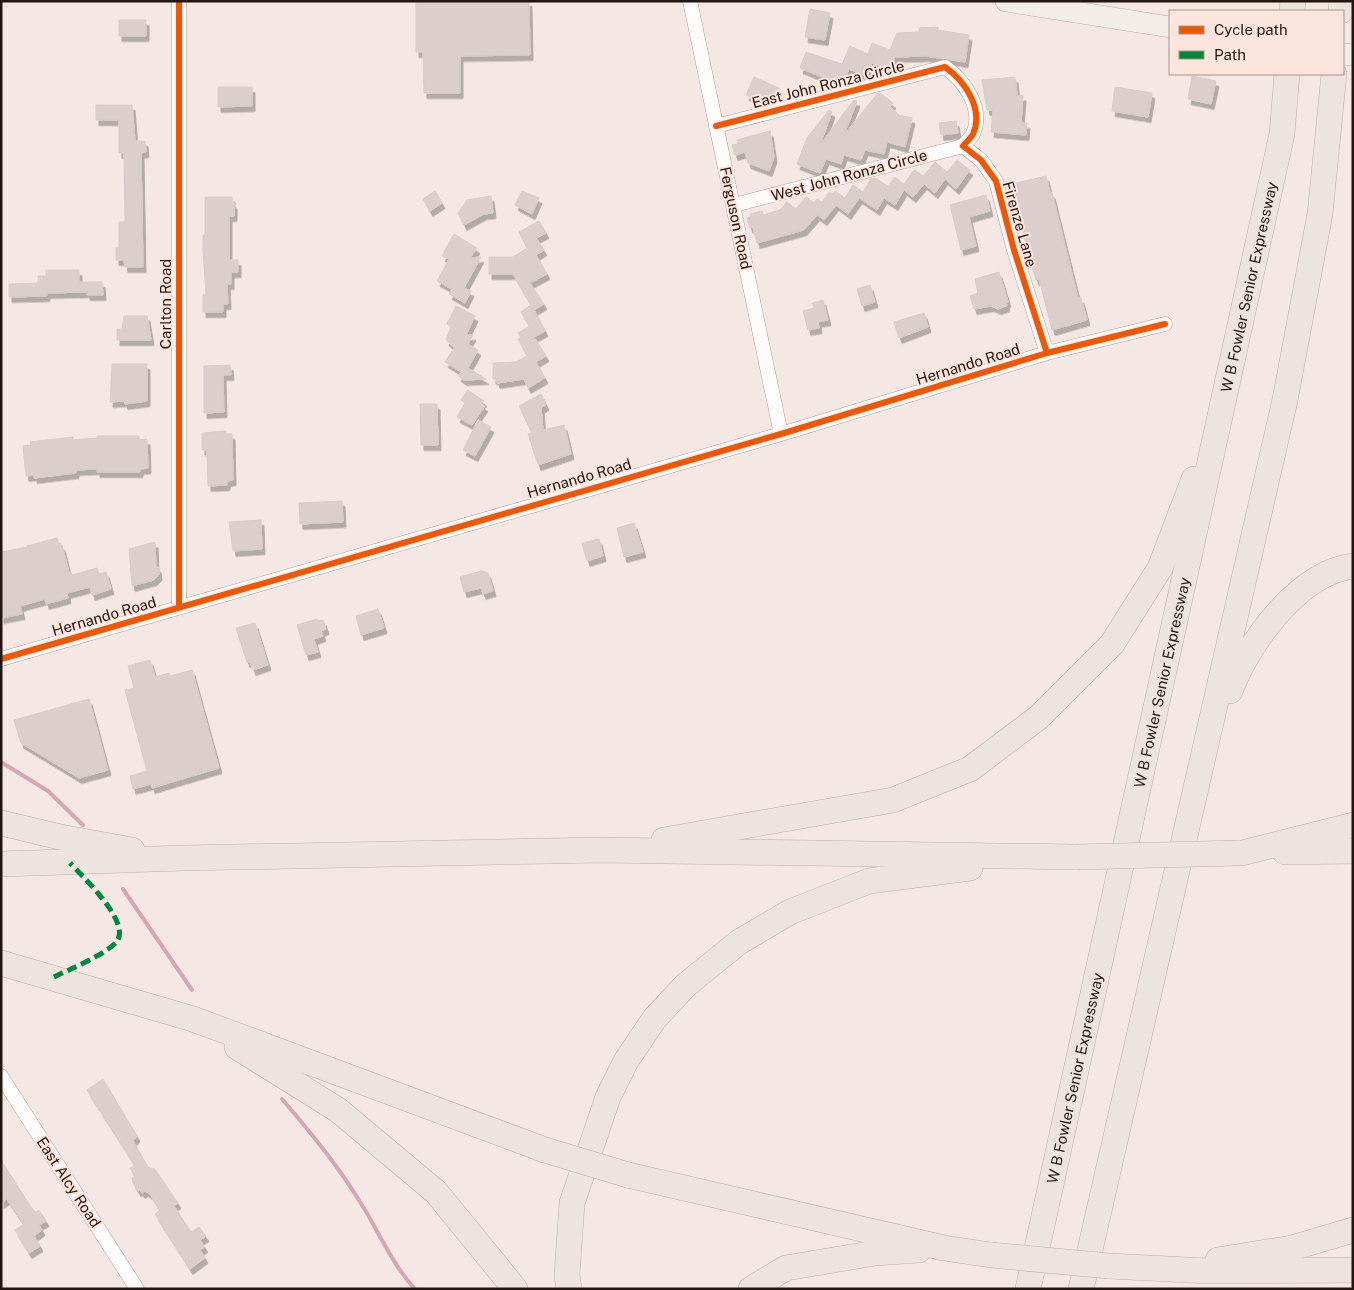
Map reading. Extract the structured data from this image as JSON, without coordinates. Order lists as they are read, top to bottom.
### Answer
{
  "streets": {
    "highway": ["W B Fowler Senior Expressway"],
    "street": [
      "East John Ronza Circle",
      "West John Ronza Circle",
      "Ferguson Road",
      "Firenze Lane",
      "Carlton Road",
      "Hernando Road",
      "East Alcy Road"
    ]
  },
  "crossings": [
    ["East John Ronza Circle", "West John Ronza Circle"],
    ["East John Ronza Circle", "Ferguson Road"],
    ["East John Ronza Circle", "Firenze Lane"],
    ["West John Ronza Circle", "Ferguson Road"],
    ["West John Ronza Circle", "Firenze Lane"],
    ["Ferguson Road", "Hernando Road"],
    ["Firenze Lane", "Hernando Road"],
    ["Carlton Road", "Hernando Road"]
  ],
  "legend": ["Cycle path", "Path"]
}
